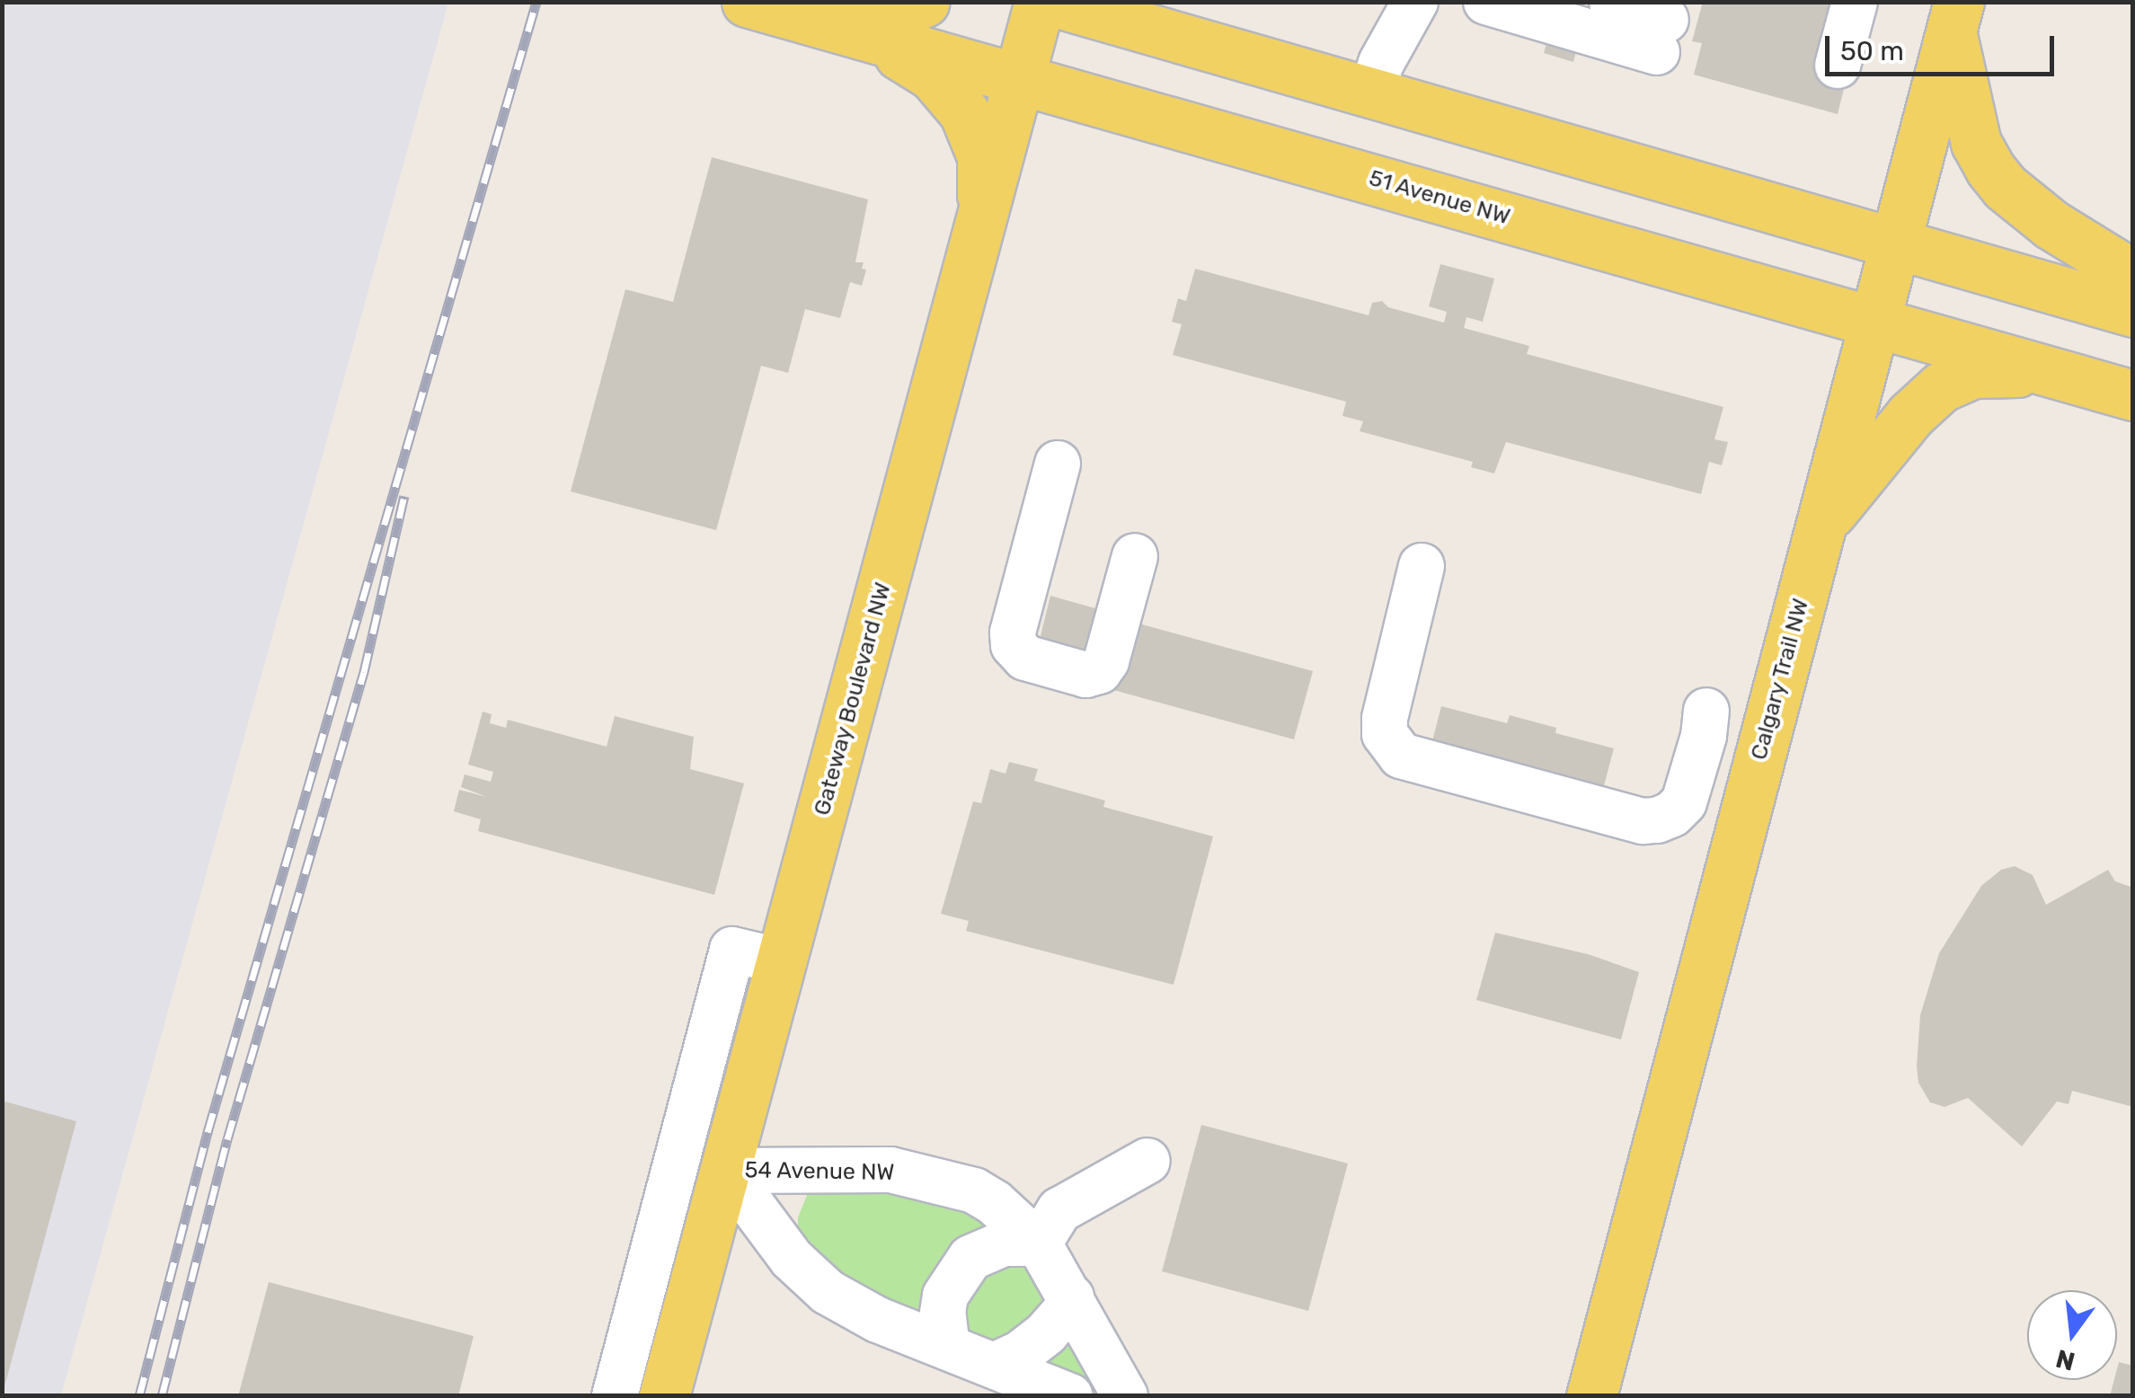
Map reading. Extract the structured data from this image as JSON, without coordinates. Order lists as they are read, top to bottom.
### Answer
{
  "streets": {
    "main road": ["51 Avenue NW", "Calgary Trail NW", "Gateway Boulevard NW"],
    "street": ["54 Avenue NW"]
  },
  "crossings": [
    ["51 Avenue NW", "Calgary Trail NW"],
    ["51 Avenue NW", "Gateway Boulevard NW"],
    ["Gateway Boulevard NW", "54 Avenue NW"]
  ],
  "scale_bar": "50 m",
  "north": "bottom"
}
